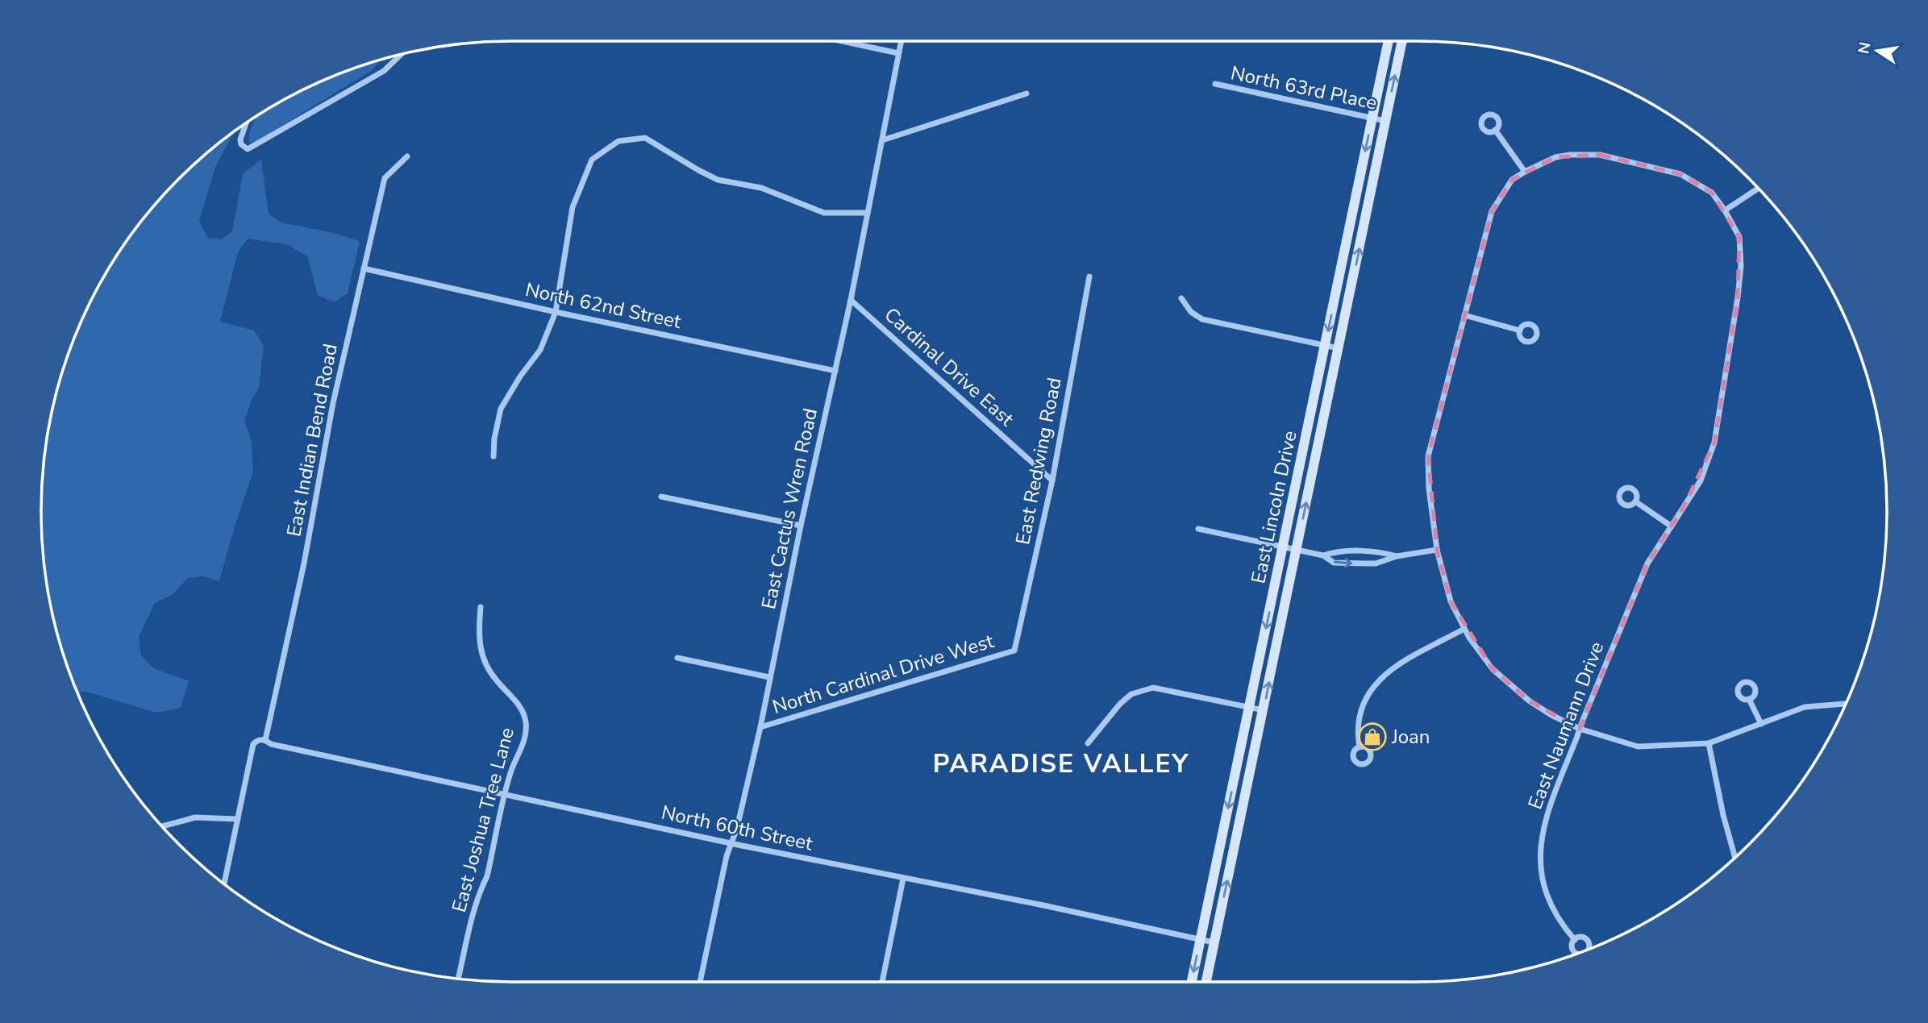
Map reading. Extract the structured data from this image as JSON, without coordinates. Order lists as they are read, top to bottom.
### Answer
{
  "streets": {
    "main road": ["East Lincoln Drive"],
    "street": [
      "North 63rd Place",
      "North 62nd Street",
      "Cardinal Drive East",
      "East Indian Bend Road",
      "East Redwing Road",
      "East Cactus Wren Road",
      "North Cardinal Drive West",
      "East Naumann Drive",
      "East Joshua Tree Lane",
      "North 60th Street"
    ]
  },
  "crossings": [
    ["North 63rd Place", "East Lincoln Drive"],
    ["North 62nd Street", "East Indian Bend Road"],
    ["North 62nd Street", "East Cactus Wren Road"],
    ["Cardinal Drive East", "East Redwing Road"],
    ["Cardinal Drive East", "East Cactus Wren Road"],
    ["East Indian Bend Road", "North 60th Street"],
    ["East Redwing Road", "North Cardinal Drive West"],
    ["East Lincoln Drive", "North 60th Street"],
    ["East Cactus Wren Road", "North Cardinal Drive West"],
    ["East Cactus Wren Road", "North 60th Street"],
    ["East Joshua Tree Lane", "North 60th Street"]
  ],
  "districts": ["PARADISE VALLEY"],
  "places": {
    "shop": ["Joan"]
  },
  "north": "left"
}
